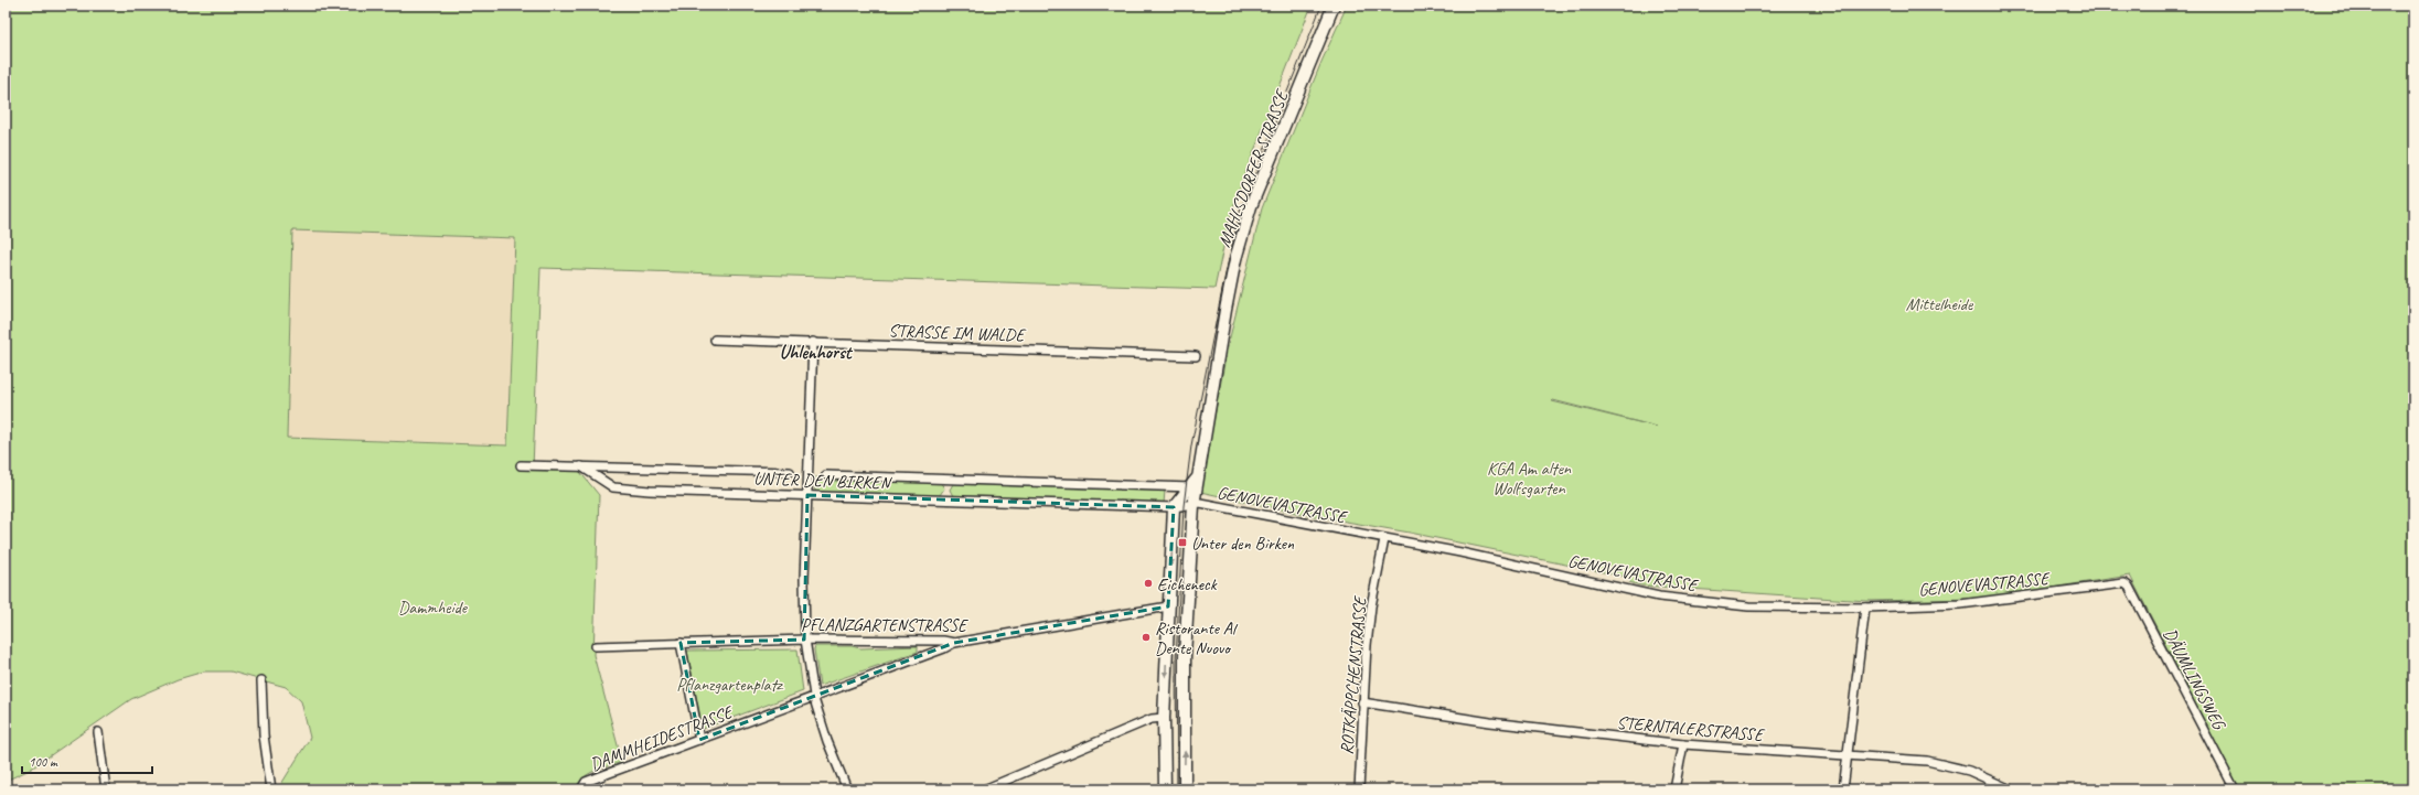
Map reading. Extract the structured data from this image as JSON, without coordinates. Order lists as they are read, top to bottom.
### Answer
{
  "streets": {
    "main road": ["MAHLSDORFER STRASSE"],
    "street": [
      "STRASSE IM WALDE",
      "UNTER DEN BIRKEN",
      "GENOVEVASTRASSE",
      "PFLANZGARTENSTRASSE",
      "ROTKÄPPCHENSTRASSE",
      "DÄUMLINGSWEG",
      "STERNTALERSTRASSE",
      "DAMMHEIDESTRASSE"
    ]
  },
  "crossings": [
    ["MAHLSDORFER STRASSE", "UNTER DEN BIRKEN"],
    ["MAHLSDORFER STRASSE", "GENOVEVASTRASSE"],
    ["UNTER DEN BIRKEN", "GENOVEVASTRASSE"],
    ["GENOVEVASTRASSE", "ROTKÄPPCHENSTRASSE"],
    ["GENOVEVASTRASSE", "DÄUMLINGSWEG"],
    ["PFLANZGARTENSTRASSE", "DAMMHEIDESTRASSE"],
    ["ROTKÄPPCHENSTRASSE", "STERNTALERSTRASSE"]
  ],
  "districts": ["Uhlenhorst"],
  "parks": [
    "Mittelheide",
    "KGA Am alten Wolfsgarten",
    "Dammheide",
    "Pflanzgartenplatz"
  ],
  "places": {
    "transit": ["Unter den Birken"],
    "other": ["Eicheneck", "Ristorante Al Dente Nuovo"]
  },
  "scale_bar": "100 m"
}
